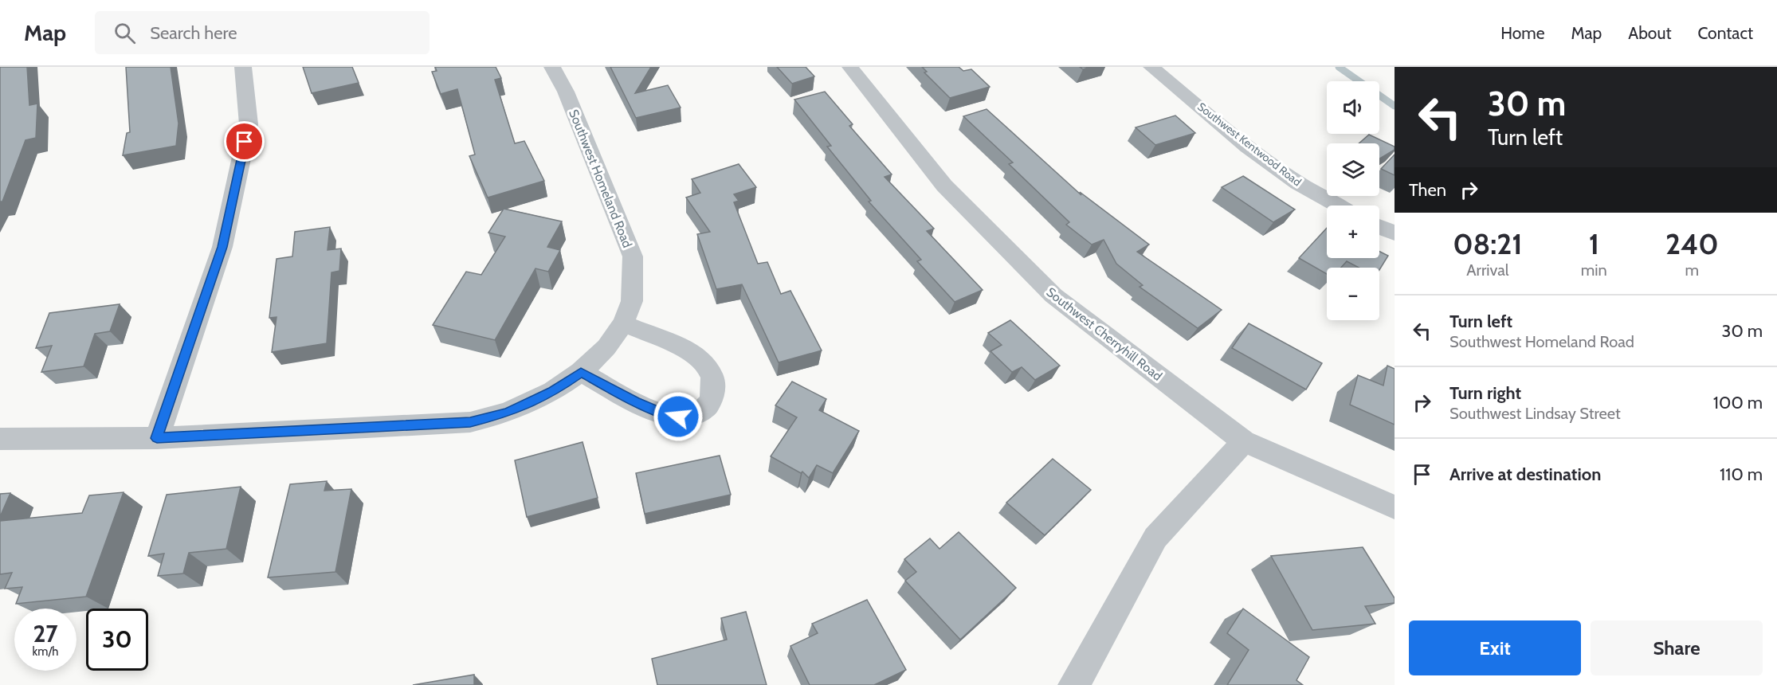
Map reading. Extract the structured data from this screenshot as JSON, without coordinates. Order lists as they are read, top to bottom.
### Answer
{
  "streets": {
    "street": ["Southwest Kentwood Road", "Southwest Homeland Road", "Southwest Cherryhill Road"]
  },
  "page": {
    "header": "Map",
    "search": "Search here",
    "nav": [
      "Home",
      "Map",
      "About",
      "Contact"
    ],
    "turn": ["30 m", "Turn left"],
    "map_buttons": ["+", "−"],
    "then": "Then",
    "eta": [
      "08:21",
      "Arrival",
      "1",
      "min",
      "240",
      "m"
    ],
    "list": [
      {
        "name": "Turn left",
        "note": "Southwest Homeland Road",
        "value": "30 m"
      },
      {
        "name": "Turn right",
        "note": "Southwest Lindsay Street",
        "value": "100 m"
      },
      {
        "name": "Arrive at destination",
        "value": "110 m"
      }
    ],
    "speed": "27 km/h",
    "limit": "30",
    "buttons": ["Exit", "Share"]
  }
}
